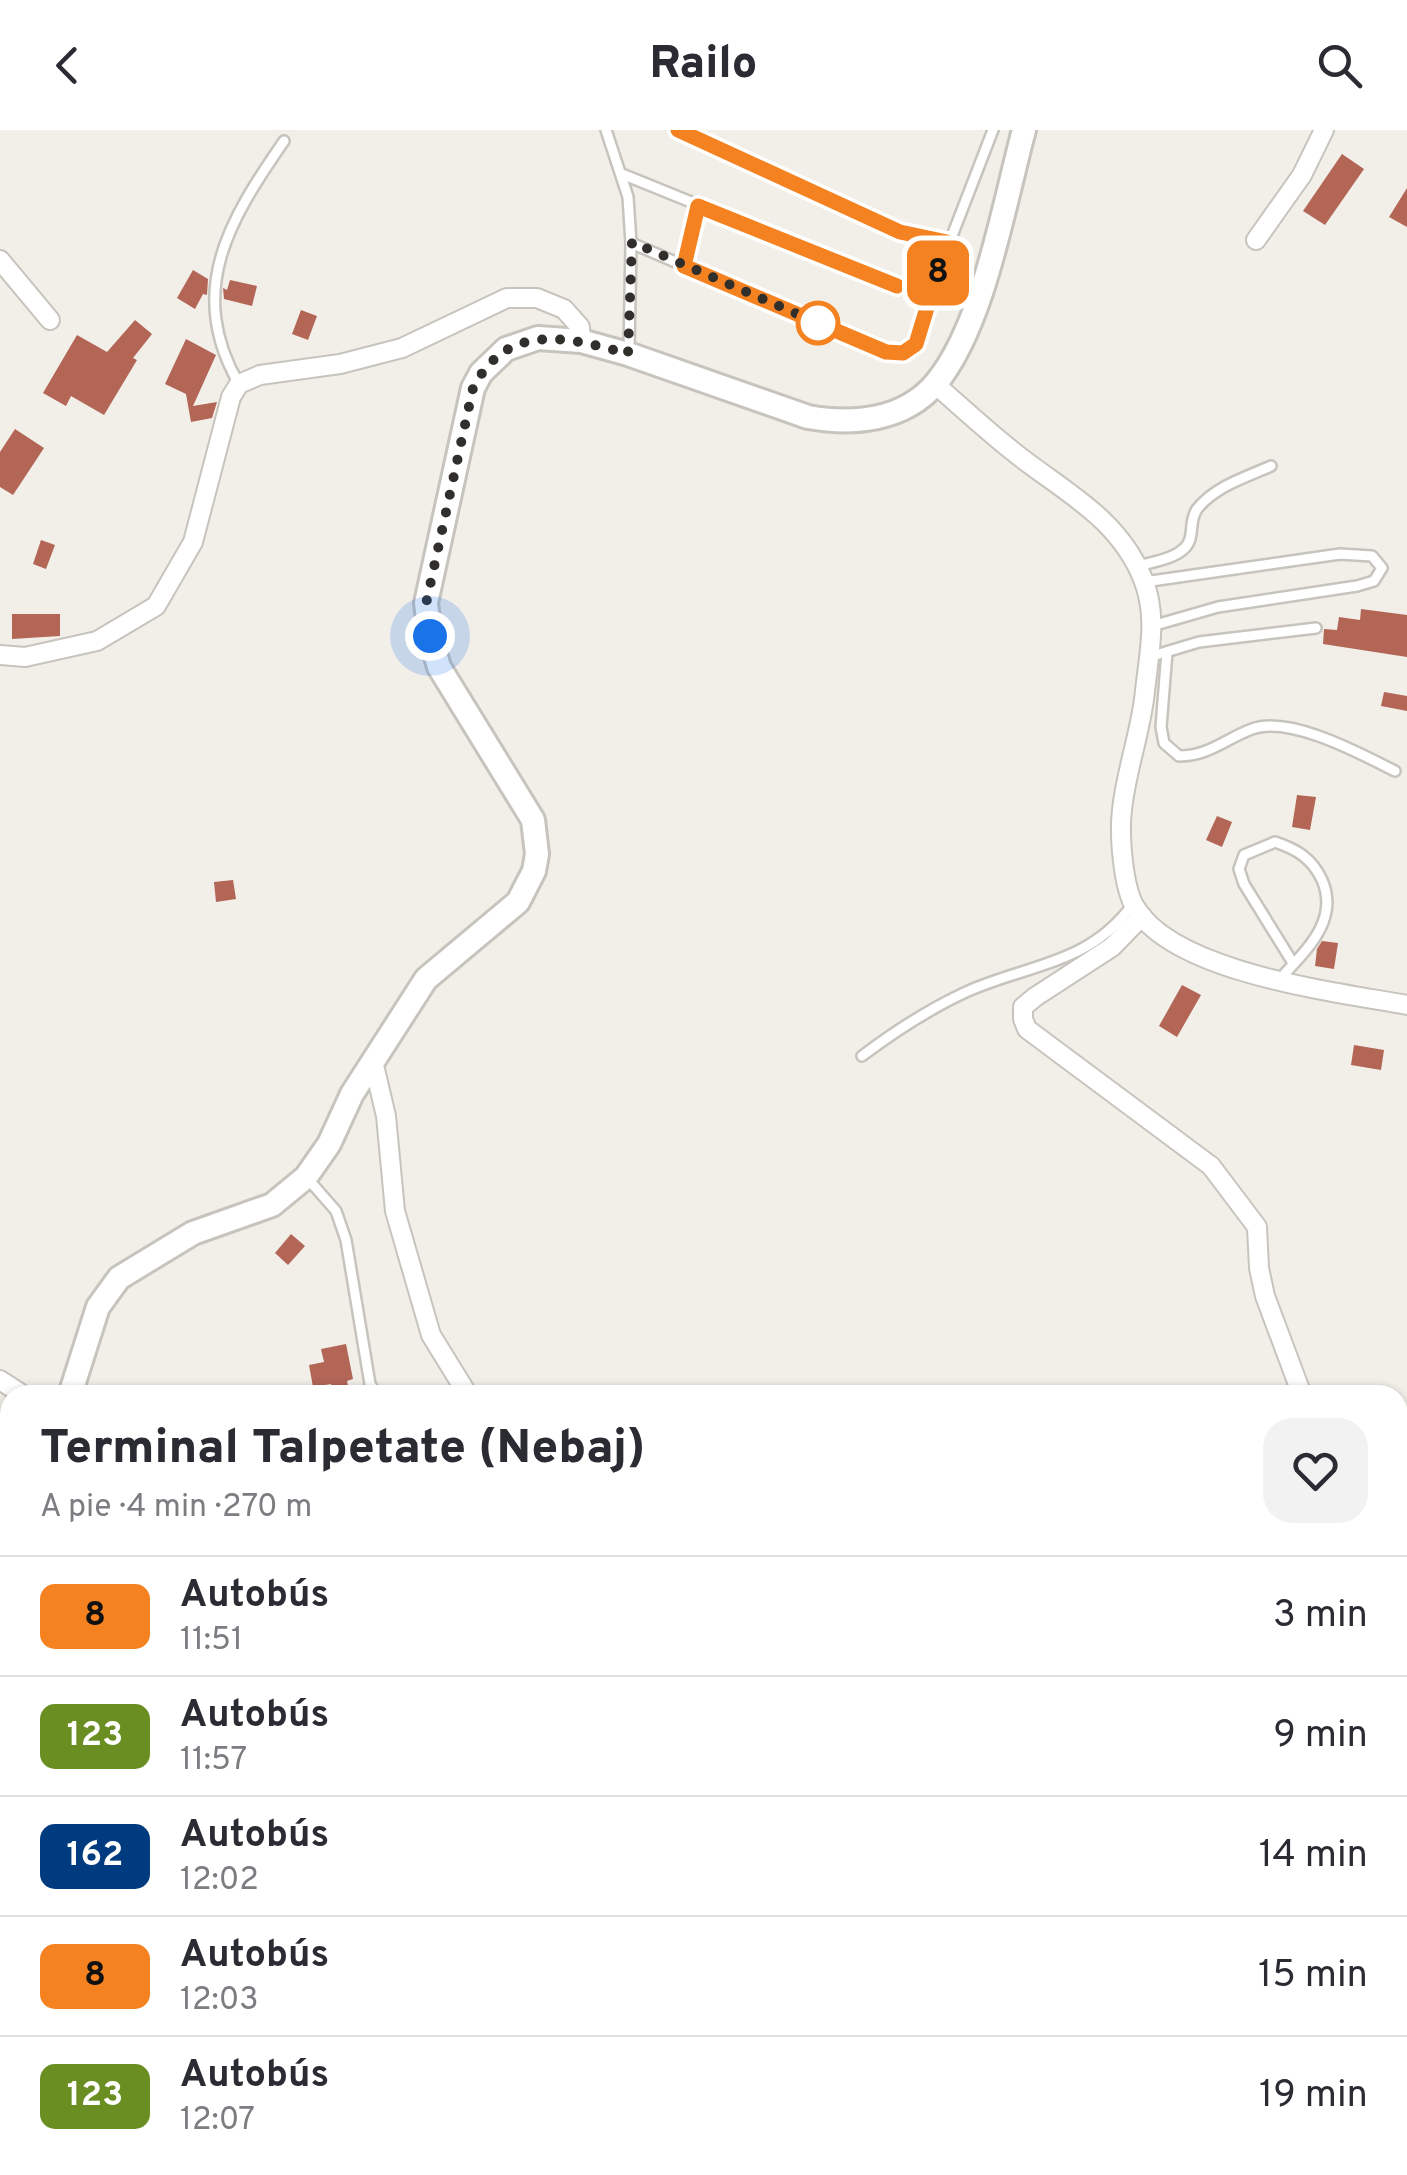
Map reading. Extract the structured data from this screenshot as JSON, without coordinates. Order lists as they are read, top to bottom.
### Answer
{
  "lines": ["bus line 8"],
  "page": {
    "header": "Railo",
    "on_map": "8",
    "heading": ["Terminal Talpetate (Nebaj)", "A pie · 4 min · 270 m"],
    "list": [
      {
        "mark": "8",
        "name": "Autobús",
        "note": "11:51",
        "value": "3 min"
      },
      {
        "mark": "123",
        "name": "Autobús",
        "note": "11:57",
        "value": "9 min"
      },
      {
        "mark": "162",
        "name": "Autobús",
        "note": "12:02",
        "value": "14 min"
      },
      {
        "mark": "8",
        "name": "Autobús",
        "note": "12:03",
        "value": "15 min"
      },
      {
        "mark": "123",
        "name": "Autobús",
        "note": "12:07",
        "value": "19 min"
      }
    ]
  }
}
